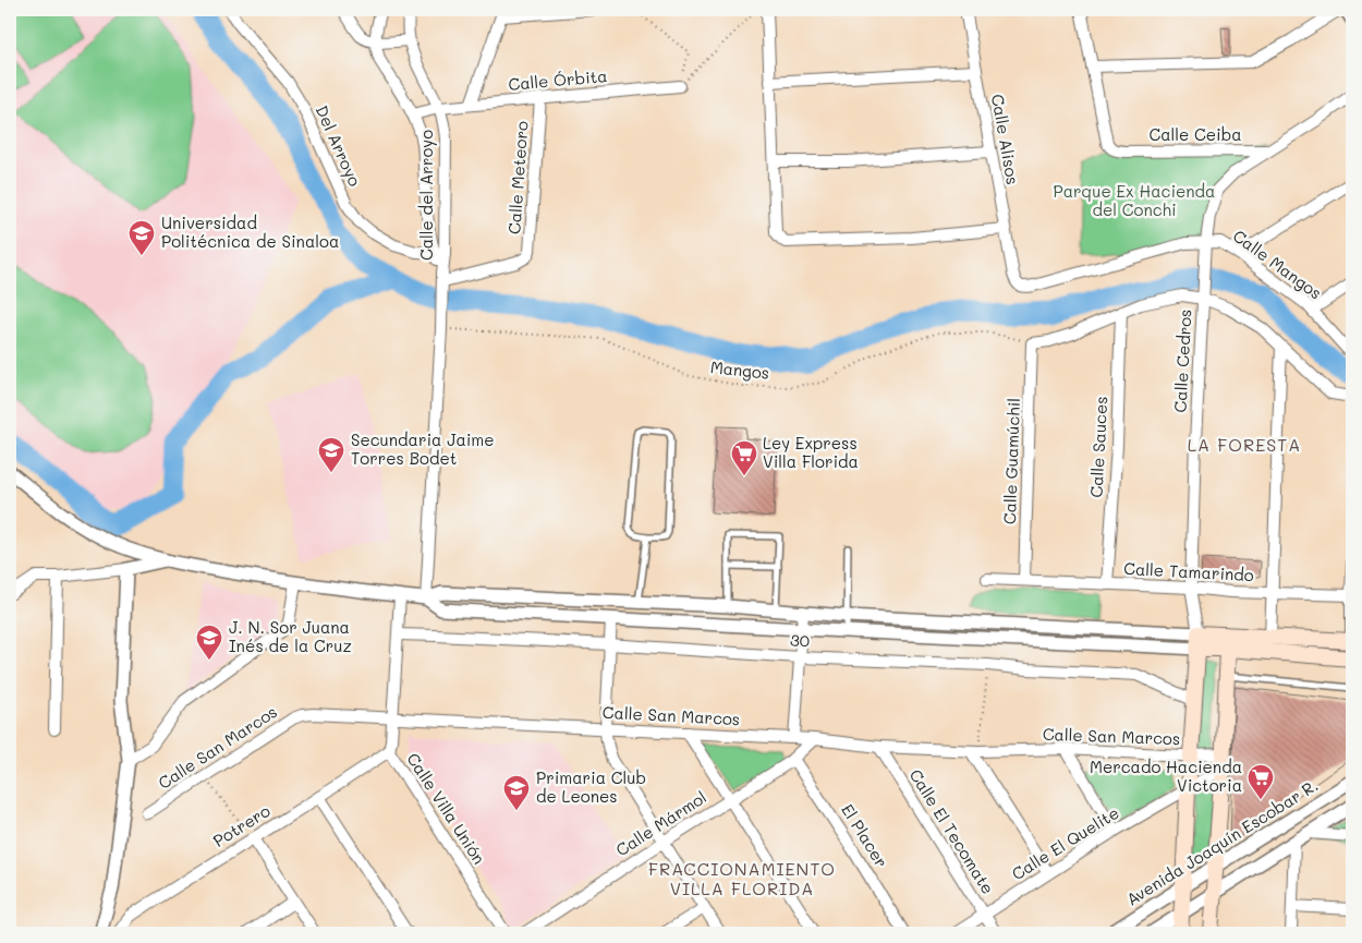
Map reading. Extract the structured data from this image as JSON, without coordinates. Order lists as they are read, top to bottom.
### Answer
{
  "streets": {
    "street": [
      "Calle Órbita",
      "Calle Ceiba",
      "Calle Alisos",
      "Del Arroyo",
      "Calle Meteoro",
      "Calle del Arroyo",
      "Calle Mangos",
      "Calle Cedros",
      "Calle Sauces",
      "Calle Guamúchil",
      "Calle Tamarindo",
      "30",
      "Calle San Marcos",
      "Calle Villa Unión",
      "Calle Mármol",
      "Potrero",
      "Calle El Tecomate",
      "El Placer",
      "Avenida Joaquín Escobar R.",
      "Calle El Quelite"
    ],
    "path": ["Mangos"]
  },
  "crossings": [
    ["Calle Órbita", "Calle Meteoro"],
    ["Calle Órbita", "Calle del Arroyo"],
    ["Calle Ceiba", "Calle Mangos"],
    ["Calle Ceiba", "Calle Cedros"],
    ["Calle Alisos", "Calle Mangos"],
    ["Del Arroyo", "Calle del Arroyo"],
    ["Calle Meteoro", "Calle del Arroyo"],
    ["Calle del Arroyo", "Mangos"],
    ["Calle Mangos", "Calle Cedros"],
    ["Calle Cedros", "Calle Tamarindo"],
    ["Mangos", "Calle Guamúchil"],
    ["Calle Sauces", "Calle Tamarindo"],
    ["Calle Guamúchil", "Calle Tamarindo"],
    ["30", "Calle Villa Unión"],
    ["Calle San Marcos", "Calle Villa Unión"],
    ["Calle San Marcos", "Calle Mármol"],
    ["Calle San Marcos", "Calle El Tecomate"],
    ["Calle San Marcos", "Calle El Quelite"],
    ["Calle Villa Unión", "Potrero"],
    ["Calle Mármol", "El Placer"],
    ["Calle El Tecomate", "Calle El Quelite"]
  ],
  "districts": ["LA FORESTA", "FRACCIONAMIENTO VILLA FLORIDA"],
  "parks": ["Parque Ex Hacienda del Conchi"],
  "places": {
    "school or university": [
      "Universidad Politécnica de Sinaloa",
      "Secundaria Jaime Torres Bodet",
      "J. N. Sor Juana Inés de la Cruz",
      "Primaria Club de Leones"
    ],
    "supermarket": ["Ley Express Villa Florida", "Mercado Hacienda Victoria"]
  }
}
